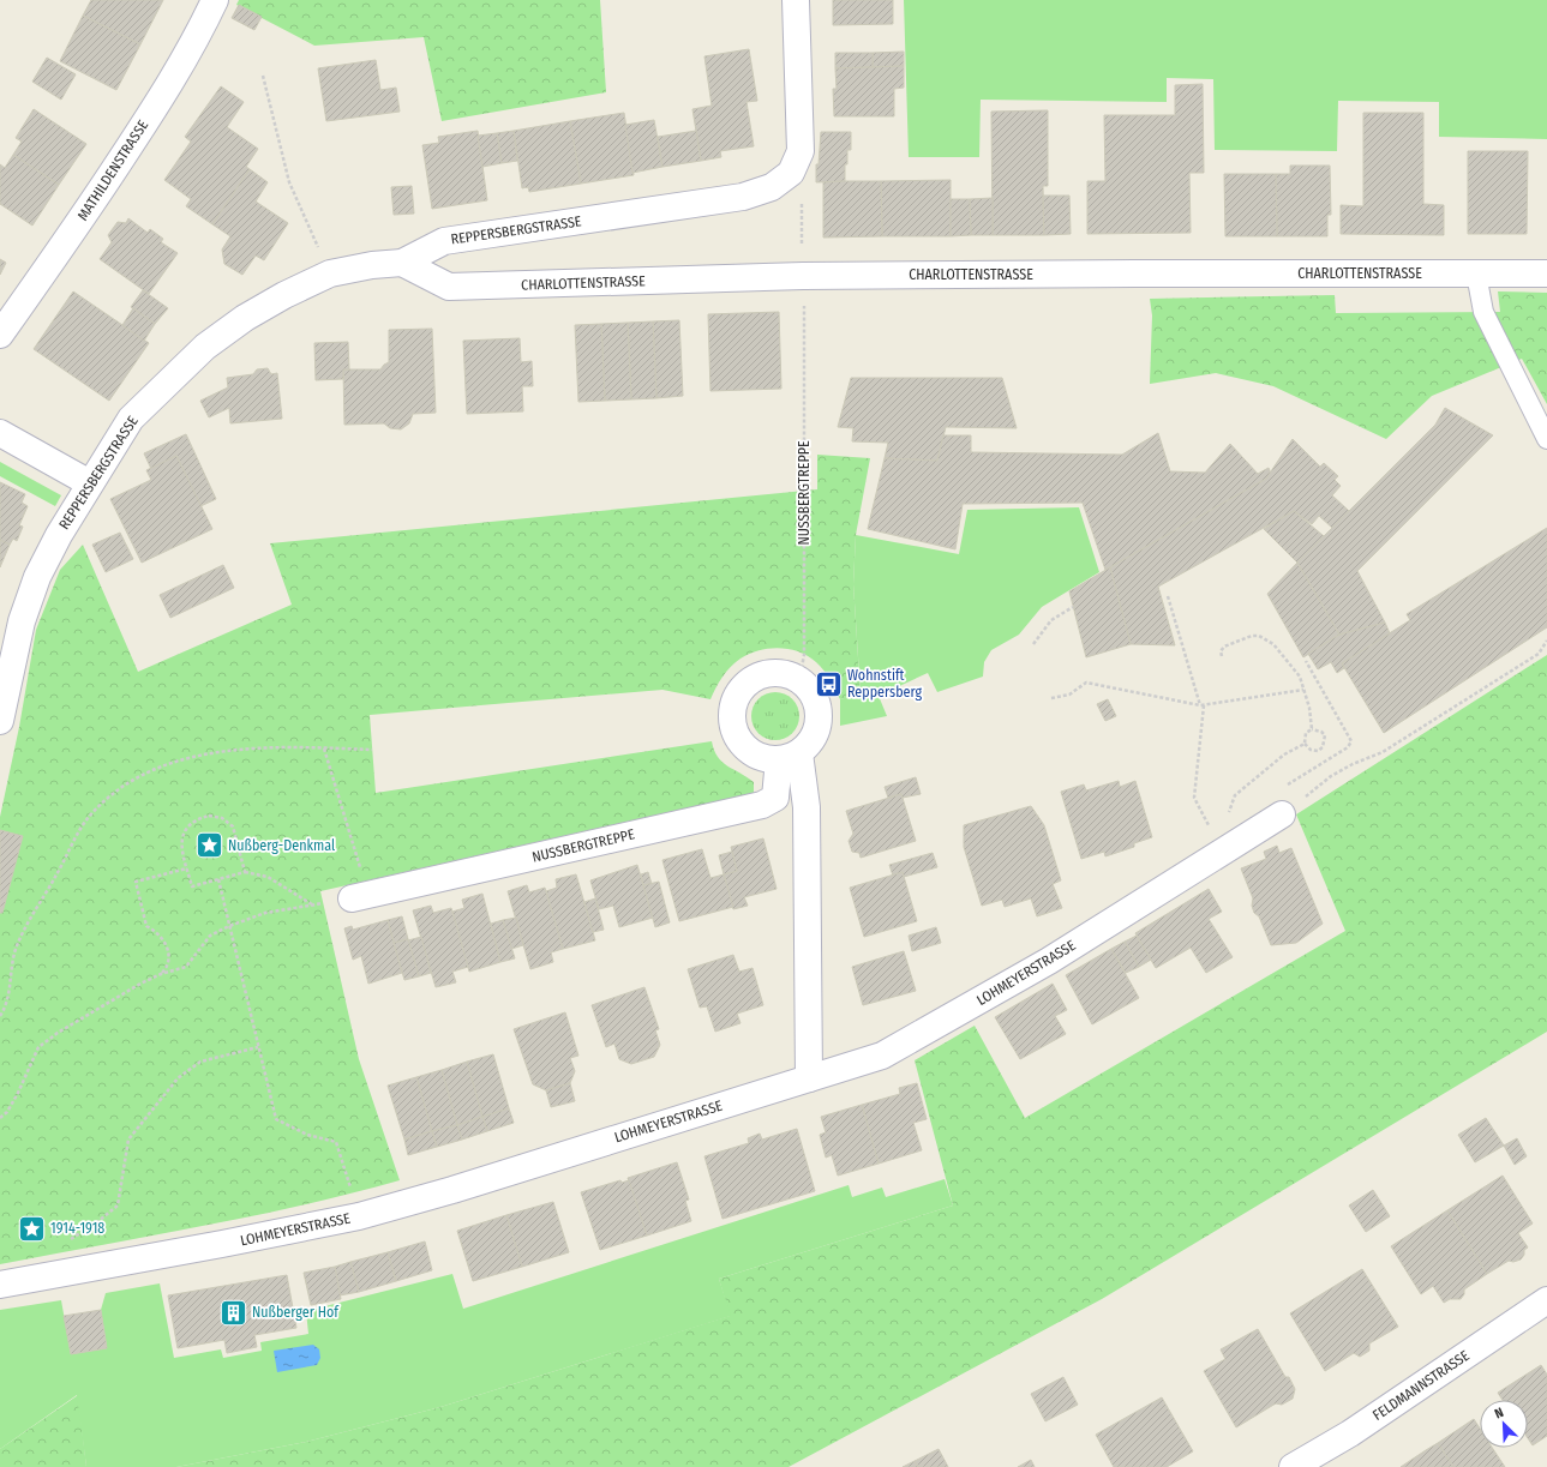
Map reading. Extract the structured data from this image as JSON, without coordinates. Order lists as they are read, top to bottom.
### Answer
{
  "streets": {
    "street": [
      "MATHILDENSTRASSE",
      "REPPERSBERGSTRASSE",
      "CHARLOTTENSTRASSE",
      "NUSSBERGTREPPE",
      "LOHMEYERSTRASSE",
      "FELDMANNSTRASSE"
    ]
  },
  "crossings": [
    ["REPPERSBERGSTRASSE", "CHARLOTTENSTRASSE"]
  ],
  "places": {
    "bus stop": ["Wohnstift Reppersberg"],
    "place": ["Nußberg-Denkmal", "1914-1918"],
    "building": ["Nußberger Hof"]
  },
  "north": "top left"
}
